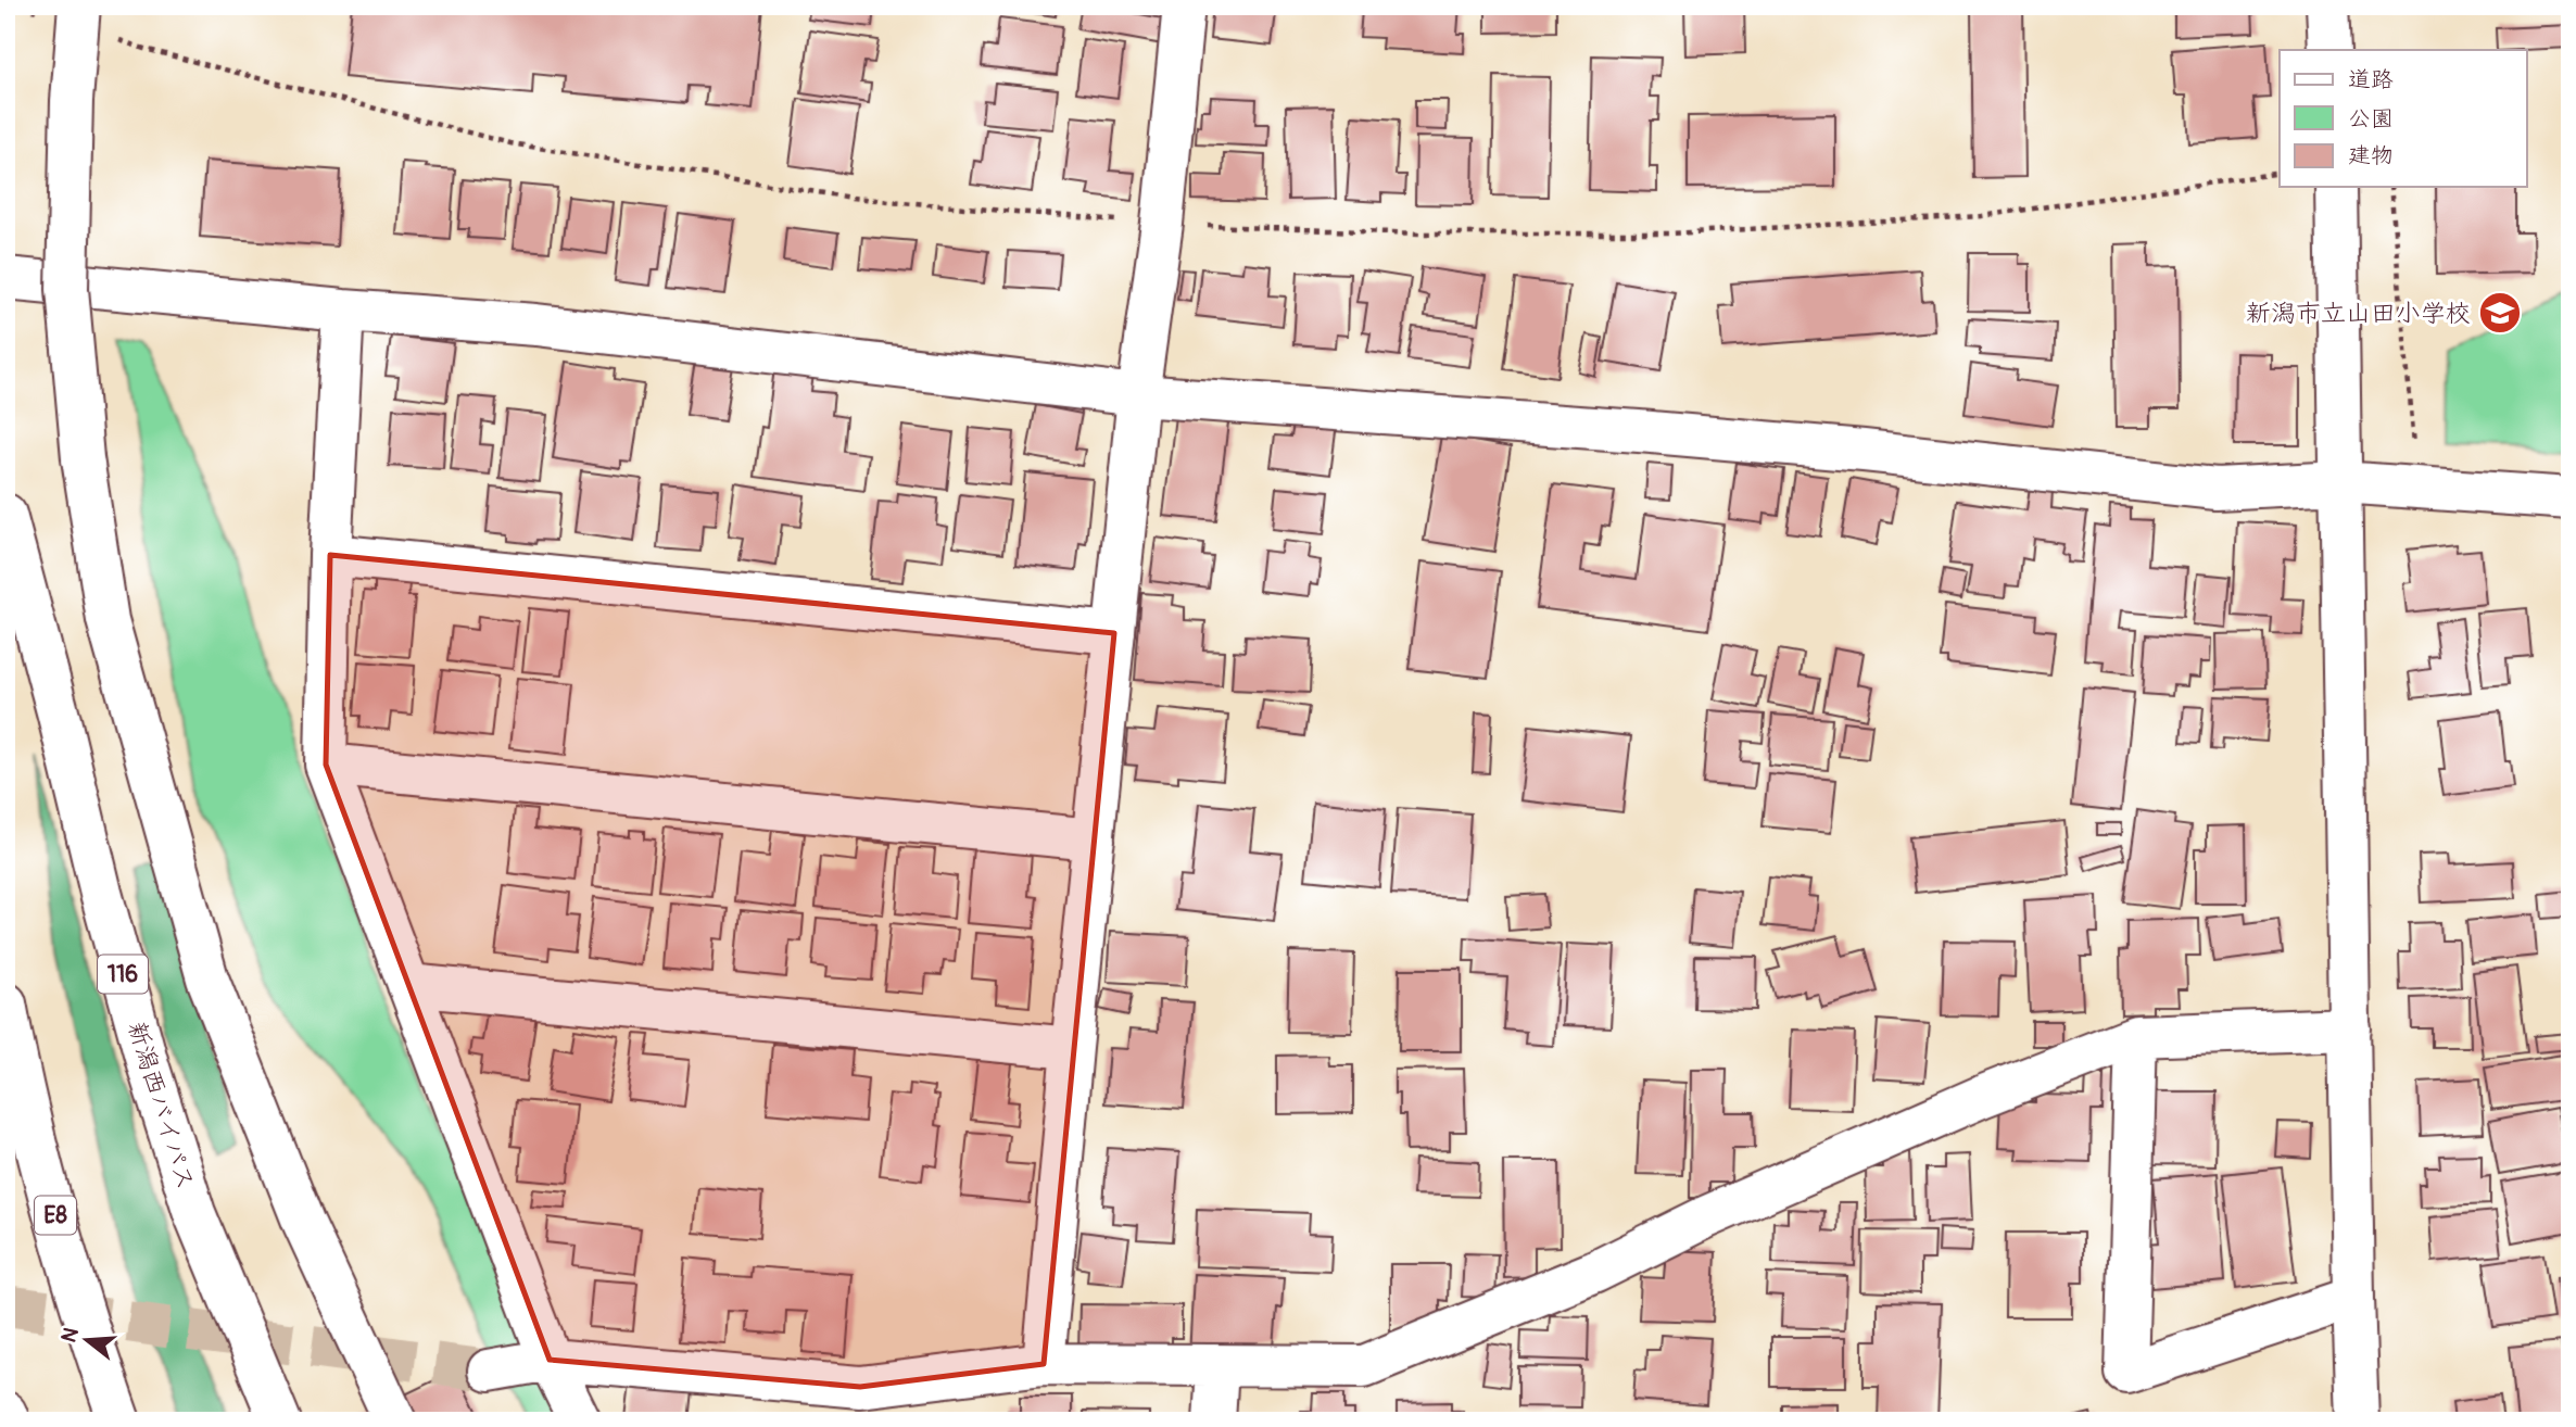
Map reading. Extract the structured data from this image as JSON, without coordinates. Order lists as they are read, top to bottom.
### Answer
{
  "streets": {
    "main road": ["116", "新潟西バイパス", "E8"]
  },
  "places": {
    "school or university": ["新潟市立山田小学校"]
  },
  "legend": ["道路", "公園", "建物"],
  "north": "left"
}
